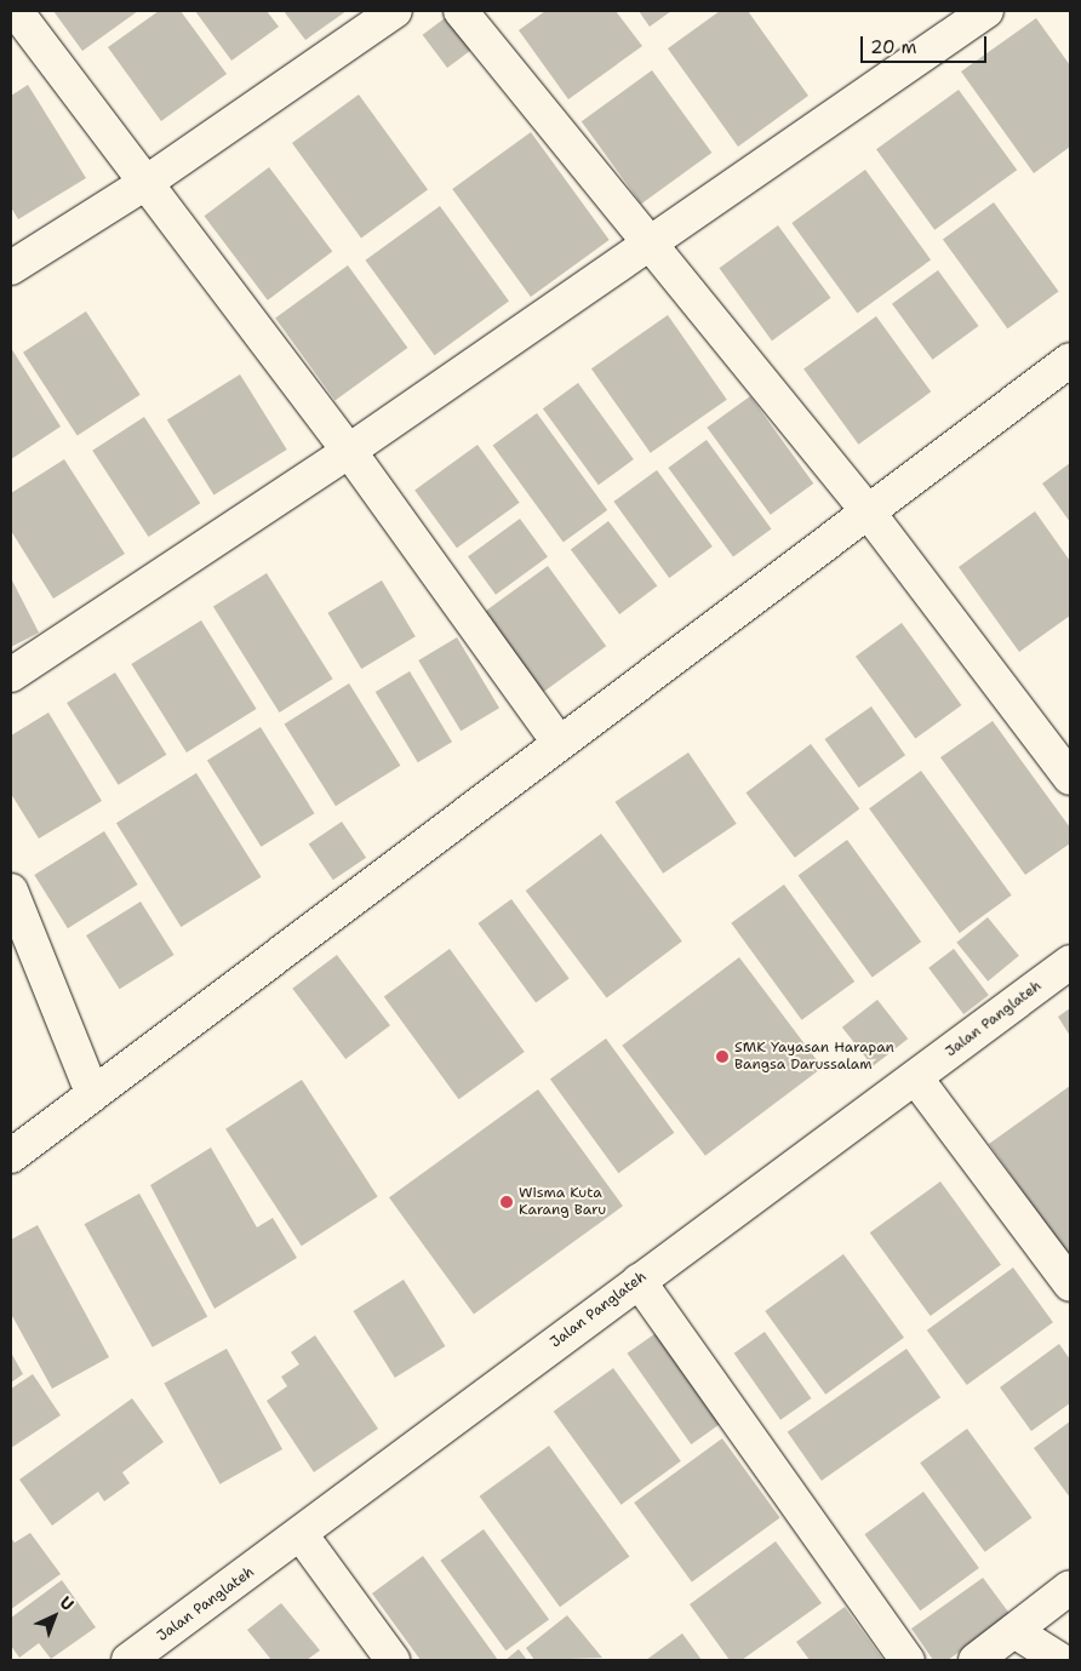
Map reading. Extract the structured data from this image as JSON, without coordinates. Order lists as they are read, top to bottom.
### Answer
{
  "streets": {
    "street": ["Jalan Panglateh"]
  },
  "places": ["SMK Yayasan Harapan Bangsa Darussalam", "Wisma Kuta Karang Baru"],
  "scale_bar": "20 m",
  "north": "top right"
}
